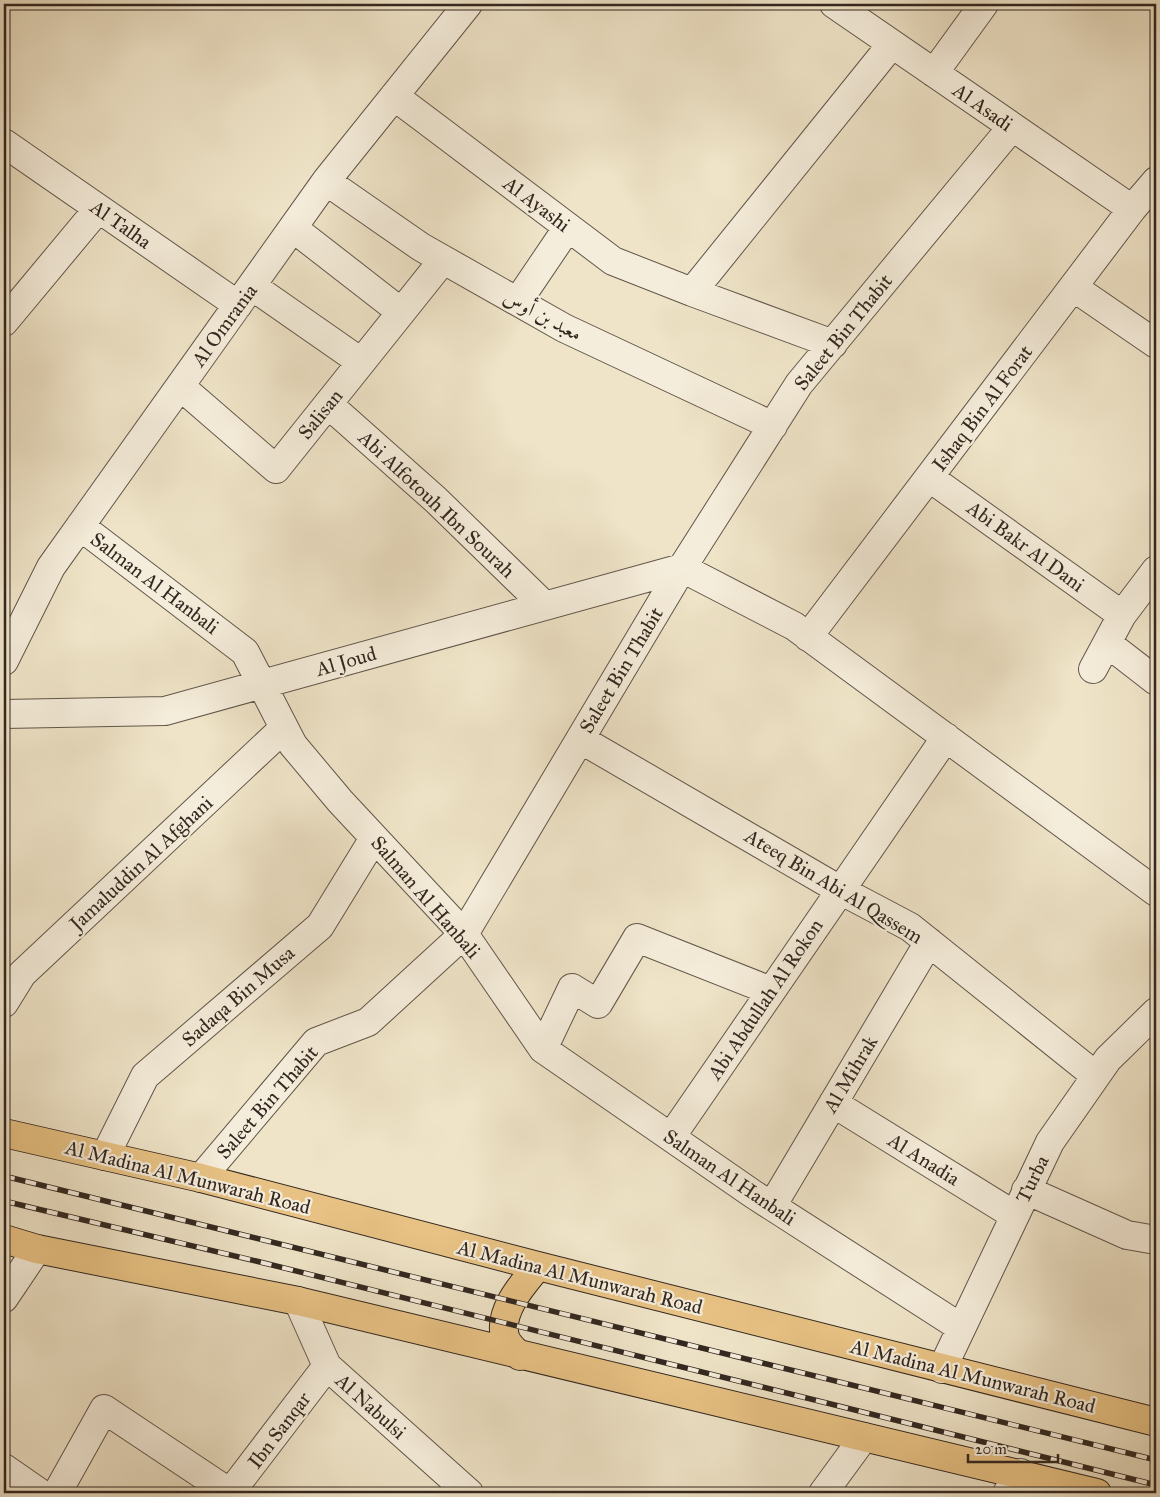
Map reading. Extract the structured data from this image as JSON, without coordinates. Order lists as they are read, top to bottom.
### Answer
{
  "streets": {
    "main road": ["Al Madina Al Munwarah Road"],
    "street": [
      "Al Asadi",
      "Al Ayashi",
      "Al Talha",
      "معبد بن أوس",
      "Al Omrania",
      "Saleet Bin Thabit",
      "Ishaq Bin Al Forat",
      "Salisan",
      "Abi Alfotouh Ibn Sourah",
      "Abi Bakr Al Dani",
      "Salman Al Hanbali",
      "Al Joud",
      "Jamaluddin Al Afghani",
      "Ateeq Bin Abi Al Qassem",
      "Sadaqa Bin Musa",
      "Abi Abdullah Al Rokon",
      "Al Mihrak",
      "Al Anadia",
      "Turba",
      "Al Nabulsi",
      "Ibn Sanqar"
    ]
  },
  "crossings": [
    ["Al Asadi", "Saleet Bin Thabit"],
    ["Al Asadi", "Ishaq Bin Al Forat"],
    ["Al Ayashi", "Al Omrania"],
    ["Al Ayashi", "Saleet Bin Thabit"],
    ["Al Talha", "Al Omrania"],
    ["Al Talha", "Salisan"],
    ["معبد بن أوس", "Al Omrania"],
    ["معبد بن أوس", "Saleet Bin Thabit"],
    ["معبد بن أوس", "Salisan"],
    ["Al Omrania", "Salisan"],
    ["Al Omrania", "Salman Al Hanbali"],
    ["Saleet Bin Thabit", "Salman Al Hanbali"],
    ["Saleet Bin Thabit", "Al Joud"],
    ["Saleet Bin Thabit", "Ateeq Bin Abi Al Qassem"],
    ["Saleet Bin Thabit", "Al Madina Al Munwarah Road"],
    ["Ishaq Bin Al Forat", "Abi Bakr Al Dani"],
    ["Salisan", "Abi Alfotouh Ibn Sourah"],
    ["Abi Alfotouh Ibn Sourah", "Al Joud"],
    ["Salman Al Hanbali", "Al Joud"],
    ["Salman Al Hanbali", "Jamaluddin Al Afghani"],
    ["Salman Al Hanbali", "Sadaqa Bin Musa"],
    ["Salman Al Hanbali", "Abi Abdullah Al Rokon"],
    ["Salman Al Hanbali", "Al Mihrak"],
    ["Salman Al Hanbali", "Turba"],
    ["Ateeq Bin Abi Al Qassem", "Abi Abdullah Al Rokon"],
    ["Ateeq Bin Abi Al Qassem", "Al Mihrak"],
    ["Ateeq Bin Abi Al Qassem", "Turba"],
    ["Sadaqa Bin Musa", "Al Madina Al Munwarah Road"],
    ["Al Mihrak", "Al Anadia"],
    ["Al Anadia", "Turba"],
    ["Al Madina Al Munwarah Road", "Turba"],
    ["Al Nabulsi", "Ibn Sanqar"]
  ],
  "scale_bar": "20 m"
}
